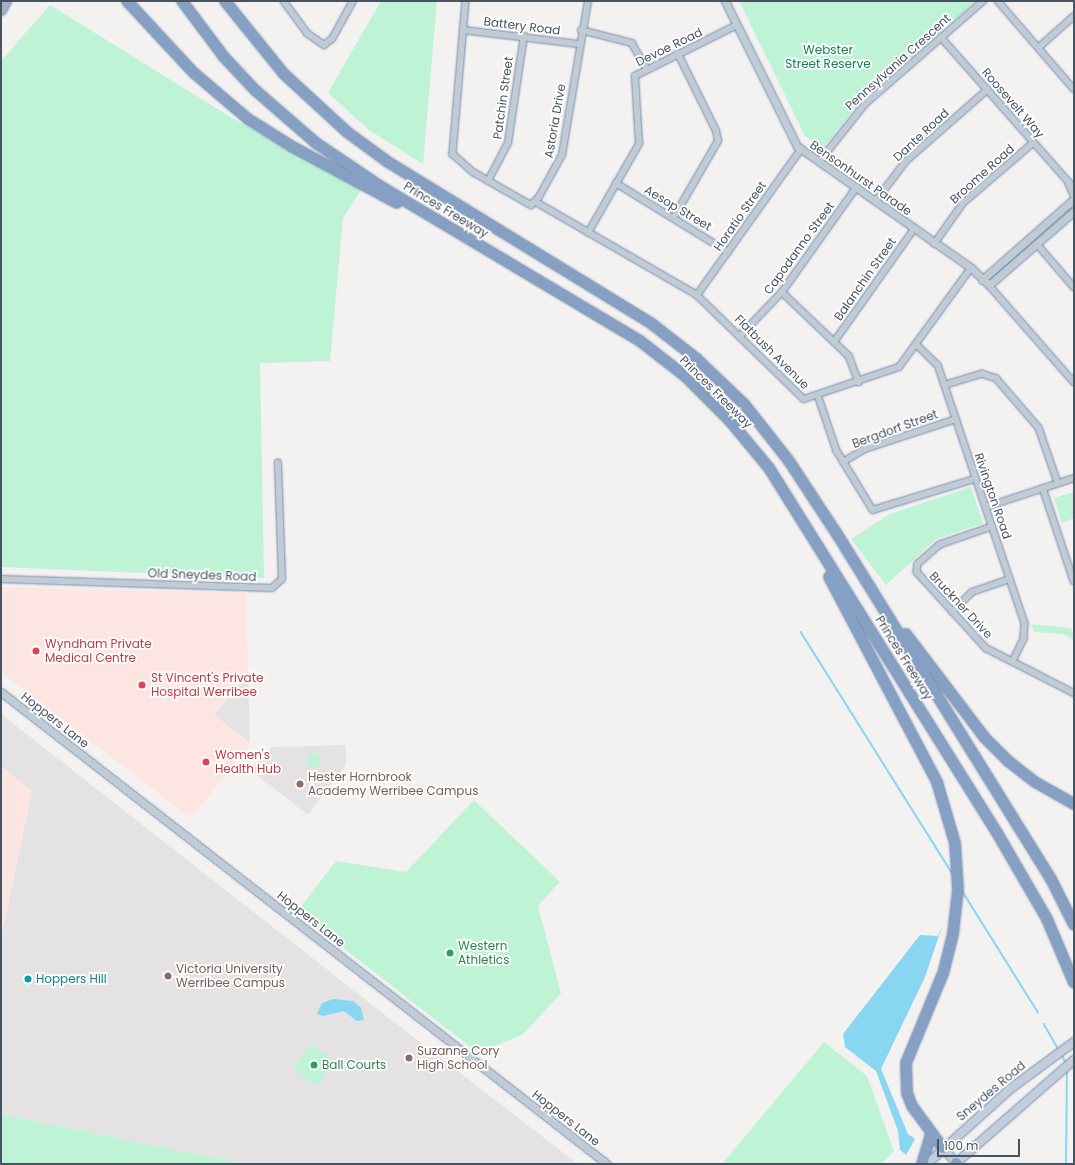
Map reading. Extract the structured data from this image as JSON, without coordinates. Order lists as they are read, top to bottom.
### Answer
{
  "streets": {
    "highway": ["Princes Freeway"],
    "main road": ["Sneydes Road"],
    "street": [
      "Battery Road",
      "Devoe Road",
      "Pennsylvania Crescent",
      "Patchin Street",
      "Roosevelt Way",
      "Astoria Drive",
      "Dante Road",
      "Broome Road",
      "Bensonhurst Parade",
      "Aesop Street",
      "Horatio Street",
      "Capodanno Street",
      "Balanchin Street",
      "Flatbush Avenue",
      "Bergdorf Street",
      "Rivington Road",
      "Old Sneydes Road",
      "Bruckner Drive",
      "Hoppers Lane"
    ]
  },
  "crossings": [
    ["Battery Road", "Patchin Street"],
    ["Battery Road", "Astoria Drive"],
    ["Devoe Road", "Bensonhurst Parade"],
    ["Devoe Road", "Aesop Street"],
    ["Devoe Road", "Flatbush Avenue"],
    ["Pennsylvania Crescent", "Roosevelt Way"],
    ["Pennsylvania Crescent", "Bensonhurst Parade"],
    ["Roosevelt Way", "Dante Road"],
    ["Roosevelt Way", "Broome Road"],
    ["Astoria Drive", "Flatbush Avenue"],
    ["Dante Road", "Bensonhurst Parade"],
    ["Broome Road", "Bensonhurst Parade"],
    ["Bensonhurst Parade", "Horatio Street"],
    ["Bensonhurst Parade", "Capodanno Street"],
    ["Bensonhurst Parade", "Balanchin Street"],
    ["Bensonhurst Parade", "Flatbush Avenue"],
    ["Aesop Street", "Horatio Street"],
    ["Horatio Street", "Flatbush Avenue"],
    ["Capodanno Street", "Flatbush Avenue"],
    ["Flatbush Avenue", "Rivington Road"],
    ["Bergdorf Street", "Rivington Road"],
    ["Rivington Road", "Bruckner Drive"]
  ],
  "parks": ["Webster Street Reserve"],
  "places": [
    "Wyndham Private Medical Centre",
    "St Vincent's Private Hospital Werribee",
    "Women's Health Hub",
    "Hester Hornbrook Academy Werribee Campus",
    "Western Athletics",
    "Victoria University Werribee Campus",
    "Hoppers Hill",
    "Suzanne Cory High School",
    "Ball Courts"
  ],
  "scale_bar": "100 m"
}
